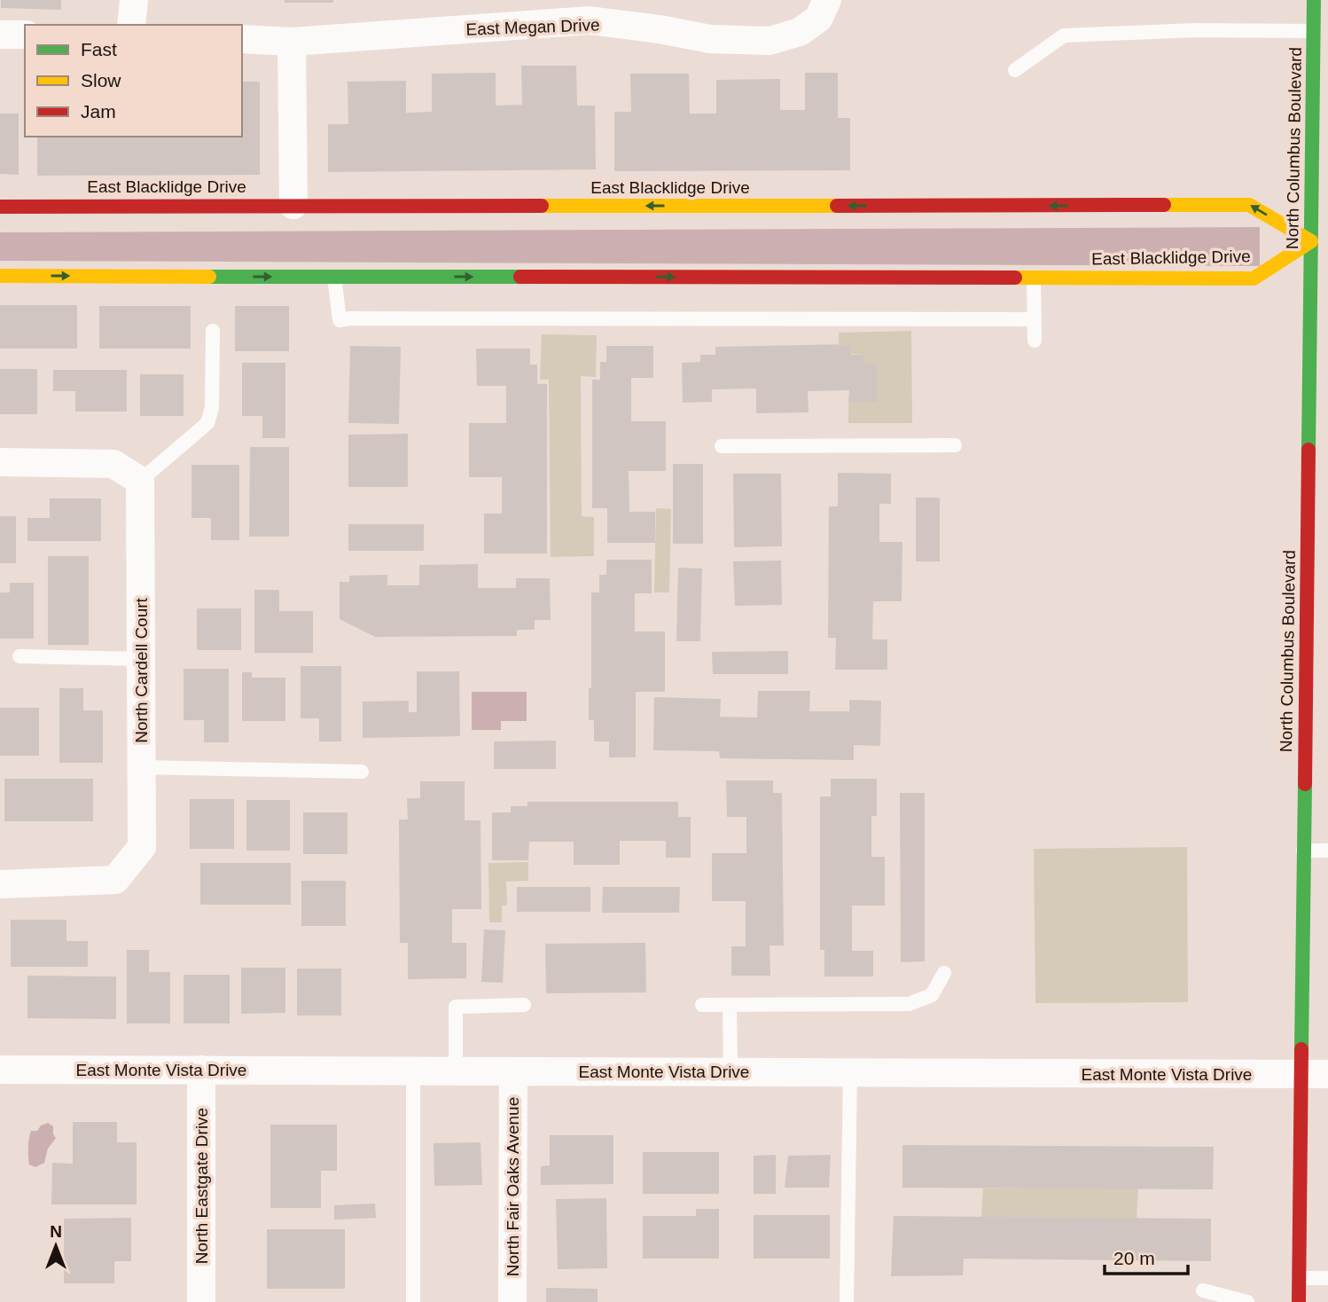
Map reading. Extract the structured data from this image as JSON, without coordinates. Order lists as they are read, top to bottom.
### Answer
{
  "streets": {
    "street": [
      "East Megan Drive",
      "North Columbus Boulevard",
      "East Blacklidge Drive",
      "North Cardell Court",
      "East Monte Vista Drive",
      "North Eastgate Drive",
      "North Fair Oaks Avenue"
    ]
  },
  "crossings": [
    ["North Columbus Boulevard", "East Blacklidge Drive"],
    ["North Columbus Boulevard", "East Monte Vista Drive"],
    ["East Monte Vista Drive", "North Eastgate Drive"],
    ["East Monte Vista Drive", "North Fair Oaks Avenue"]
  ],
  "legend": ["Fast", "Slow", "Jam"],
  "scale_bar": "20 m",
  "north": "top"
}
